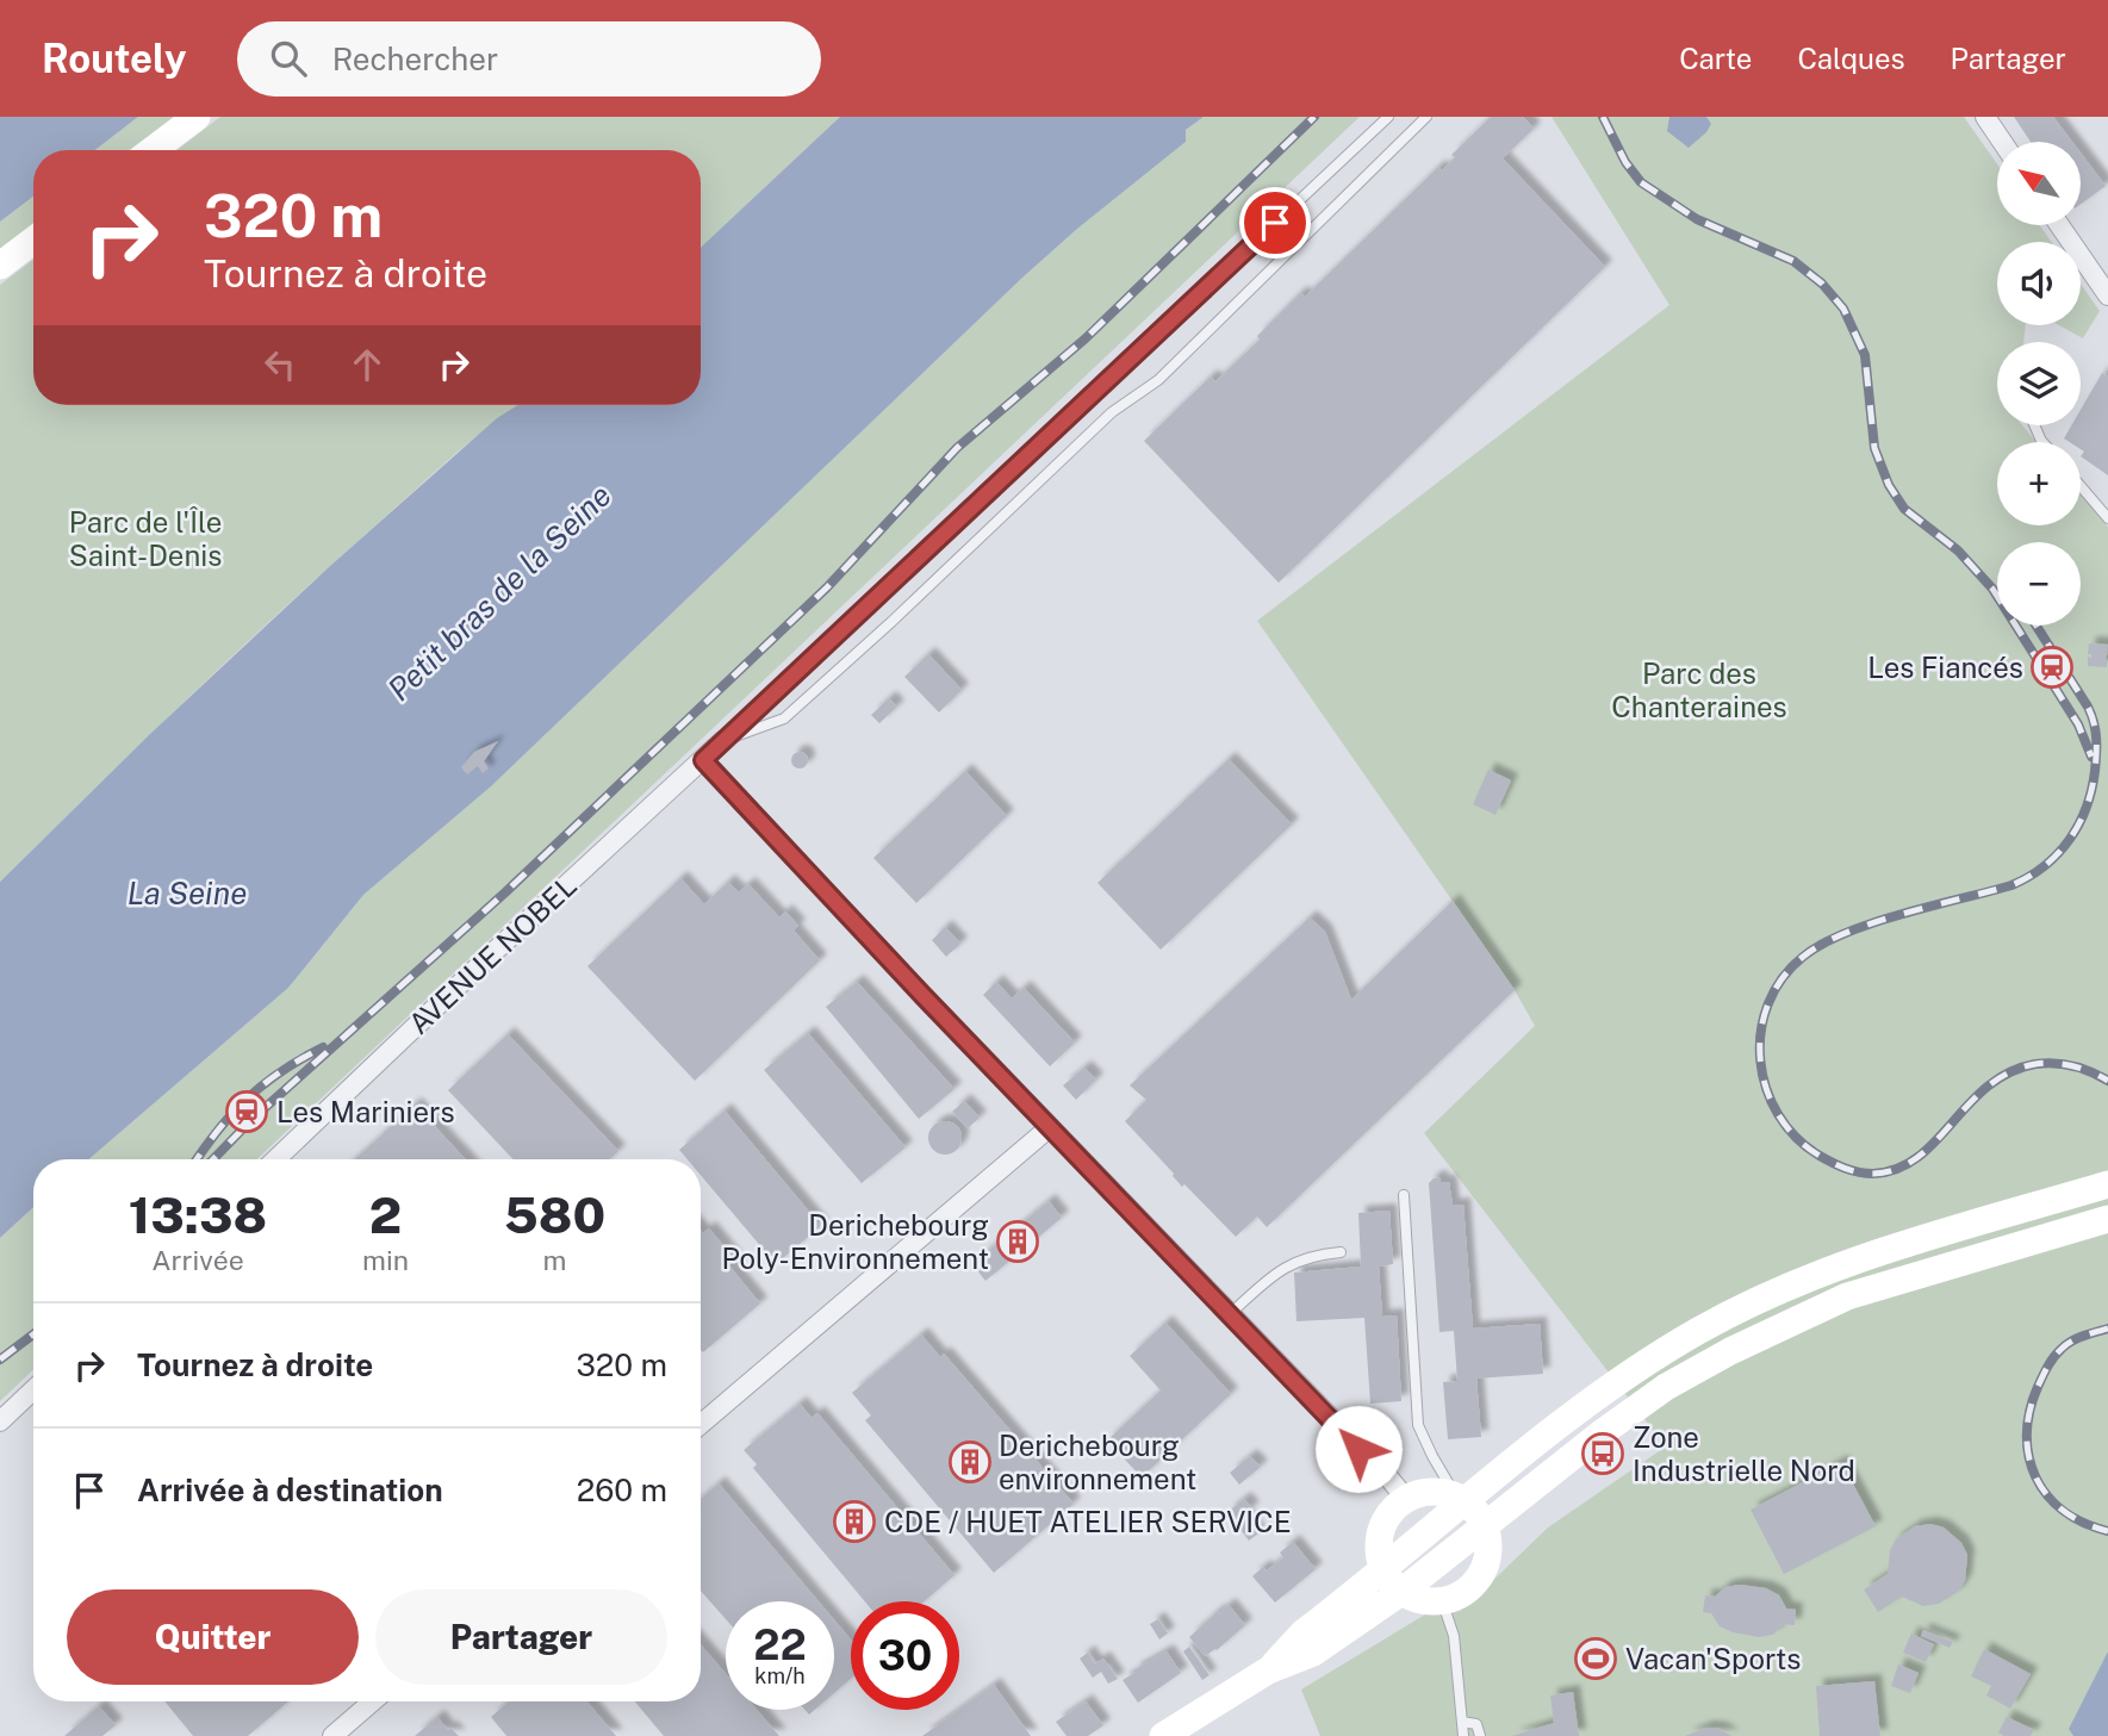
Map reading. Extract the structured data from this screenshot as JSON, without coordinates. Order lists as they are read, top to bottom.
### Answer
{
  "streets": {
    "street": ["AVENUE NOBEL"]
  },
  "water": ["Petit bras de la Seine", "La Seine"],
  "parks": ["Parc de l'Île Saint-Denis", "Parc des Chanteraines"],
  "places": {
    "station": ["Les Fiancés", "Les Mariniers"],
    "building": ["Derichebourg Poly-Environnement", "Derichebourg environnement", "CDE / HUET ATELIER SERVICE"],
    "bus stop": ["Zone Industrielle Nord"],
    "sports": ["Vacan'Sports"]
  },
  "north": "top left",
  "page": {
    "header": "Routely",
    "search": "Rechercher",
    "nav": ["Carte", "Calques", "Partager"],
    "map_buttons": ["+", "−"],
    "turn": ["320 m", "Tournez à droite"],
    "eta": [
      "13:38",
      "Arrivée",
      "2",
      "min",
      "580",
      "m"
    ],
    "list": [
      {
        "name": "Tournez à droite",
        "value": "320 m"
      },
      {
        "name": "Arrivée à destination",
        "value": "260 m"
      }
    ],
    "buttons": ["Quitter", "Partager"],
    "speed": "22 km/h",
    "limit": "30"
  }
}
